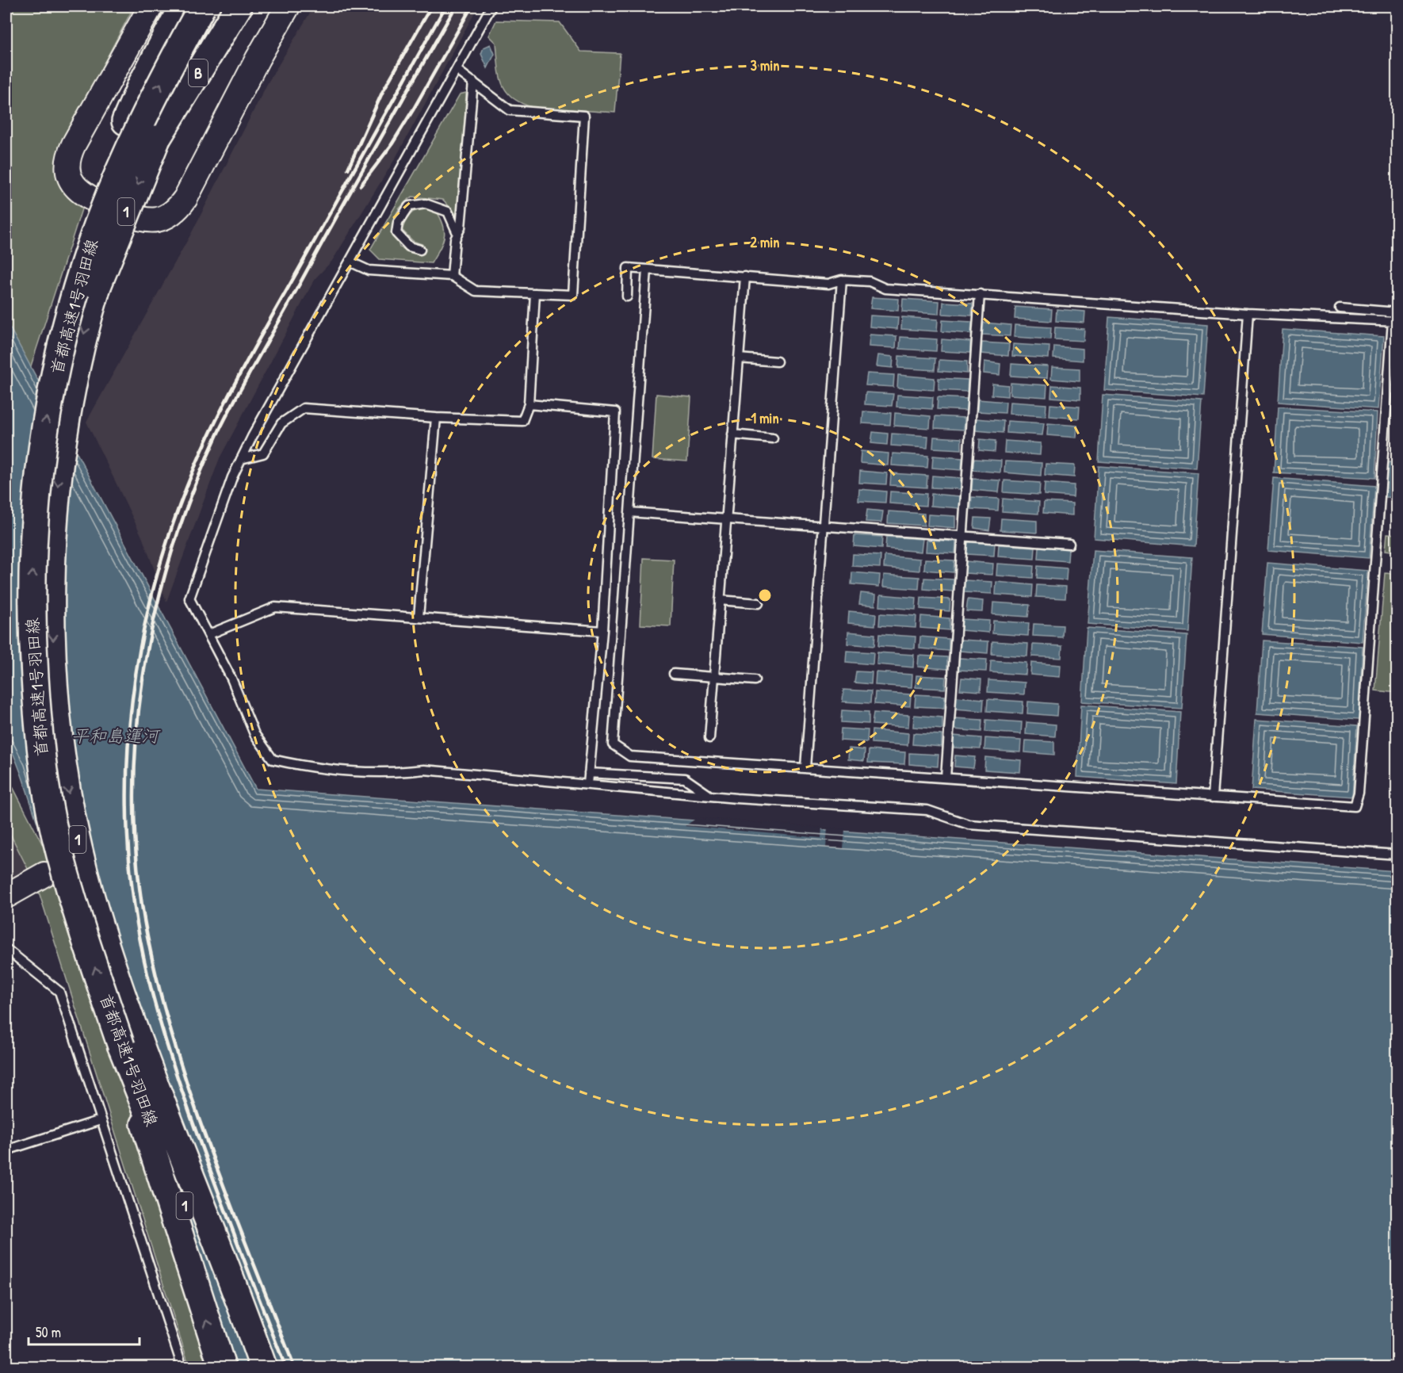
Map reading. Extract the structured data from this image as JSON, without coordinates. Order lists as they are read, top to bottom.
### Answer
{
  "streets": {
    "highway": ["B", "1", "首都高速1号羽田線"]
  },
  "crossings": [
    ["B", "首都高速1号羽田線"]
  ],
  "water": ["平和島運河"],
  "scale_bar": "50 m",
  "rings": ["3 min", "2 min", "1 min"]
}
